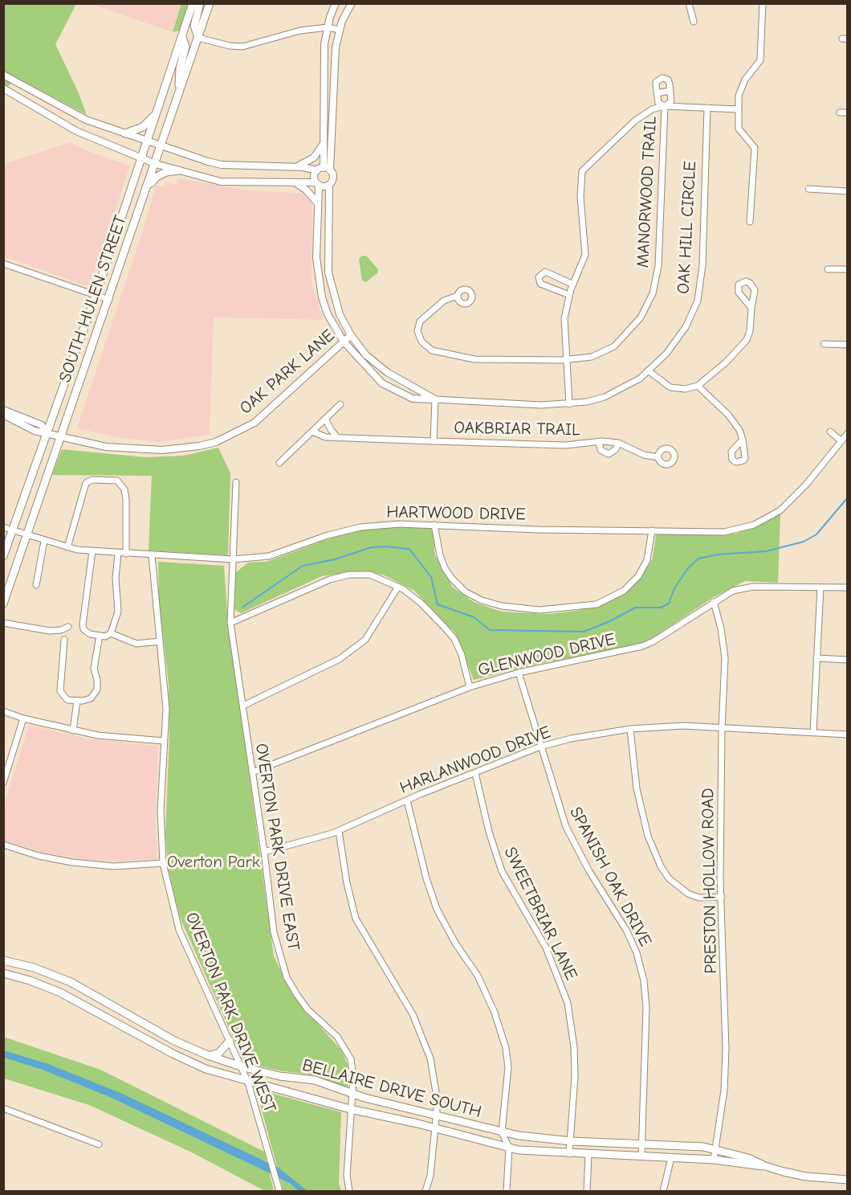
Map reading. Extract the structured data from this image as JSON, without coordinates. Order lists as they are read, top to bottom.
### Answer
{
  "streets": {
    "main road": ["SOUTH HULEN STREET", "BELLAIRE DRIVE SOUTH"],
    "street": [
      "MANORWOOD TRAIL",
      "OAK HILL CIRCLE",
      "OAK PARK LANE",
      "OAKBRIAR TRAIL",
      "HARTWOOD DRIVE",
      "GLENWOOD DRIVE",
      "HARLANWOOD DRIVE",
      "OVERTON PARK DRIVE EAST",
      "SPANISH OAK DRIVE",
      "PRESTON HOLLOW ROAD",
      "SWEETBRIAR LANE",
      "OVERTON PARK DRIVE WEST"
    ]
  },
  "crossings": [
    ["OAK HILL CIRCLE", "OAK PARK LANE"],
    ["OAK HILL CIRCLE", "OAKBRIAR TRAIL"],
    ["SOUTH HULEN STREET", "OAK PARK LANE"],
    ["SOUTH HULEN STREET", "HARTWOOD DRIVE"],
    ["HARTWOOD DRIVE", "OVERTON PARK DRIVE EAST"],
    ["HARTWOOD DRIVE", "OVERTON PARK DRIVE WEST"],
    ["GLENWOOD DRIVE", "OVERTON PARK DRIVE EAST"],
    ["GLENWOOD DRIVE", "SPANISH OAK DRIVE"],
    ["GLENWOOD DRIVE", "PRESTON HOLLOW ROAD"],
    ["HARLANWOOD DRIVE", "OVERTON PARK DRIVE EAST"],
    ["HARLANWOOD DRIVE", "SPANISH OAK DRIVE"],
    ["HARLANWOOD DRIVE", "PRESTON HOLLOW ROAD"],
    ["HARLANWOOD DRIVE", "SWEETBRIAR LANE"],
    ["OVERTON PARK DRIVE EAST", "BELLAIRE DRIVE SOUTH"],
    ["SPANISH OAK DRIVE", "BELLAIRE DRIVE SOUTH"],
    ["PRESTON HOLLOW ROAD", "BELLAIRE DRIVE SOUTH"],
    ["SWEETBRIAR LANE", "BELLAIRE DRIVE SOUTH"],
    ["OVERTON PARK DRIVE WEST", "BELLAIRE DRIVE SOUTH"]
  ],
  "parks": ["Overton Park"]
}
